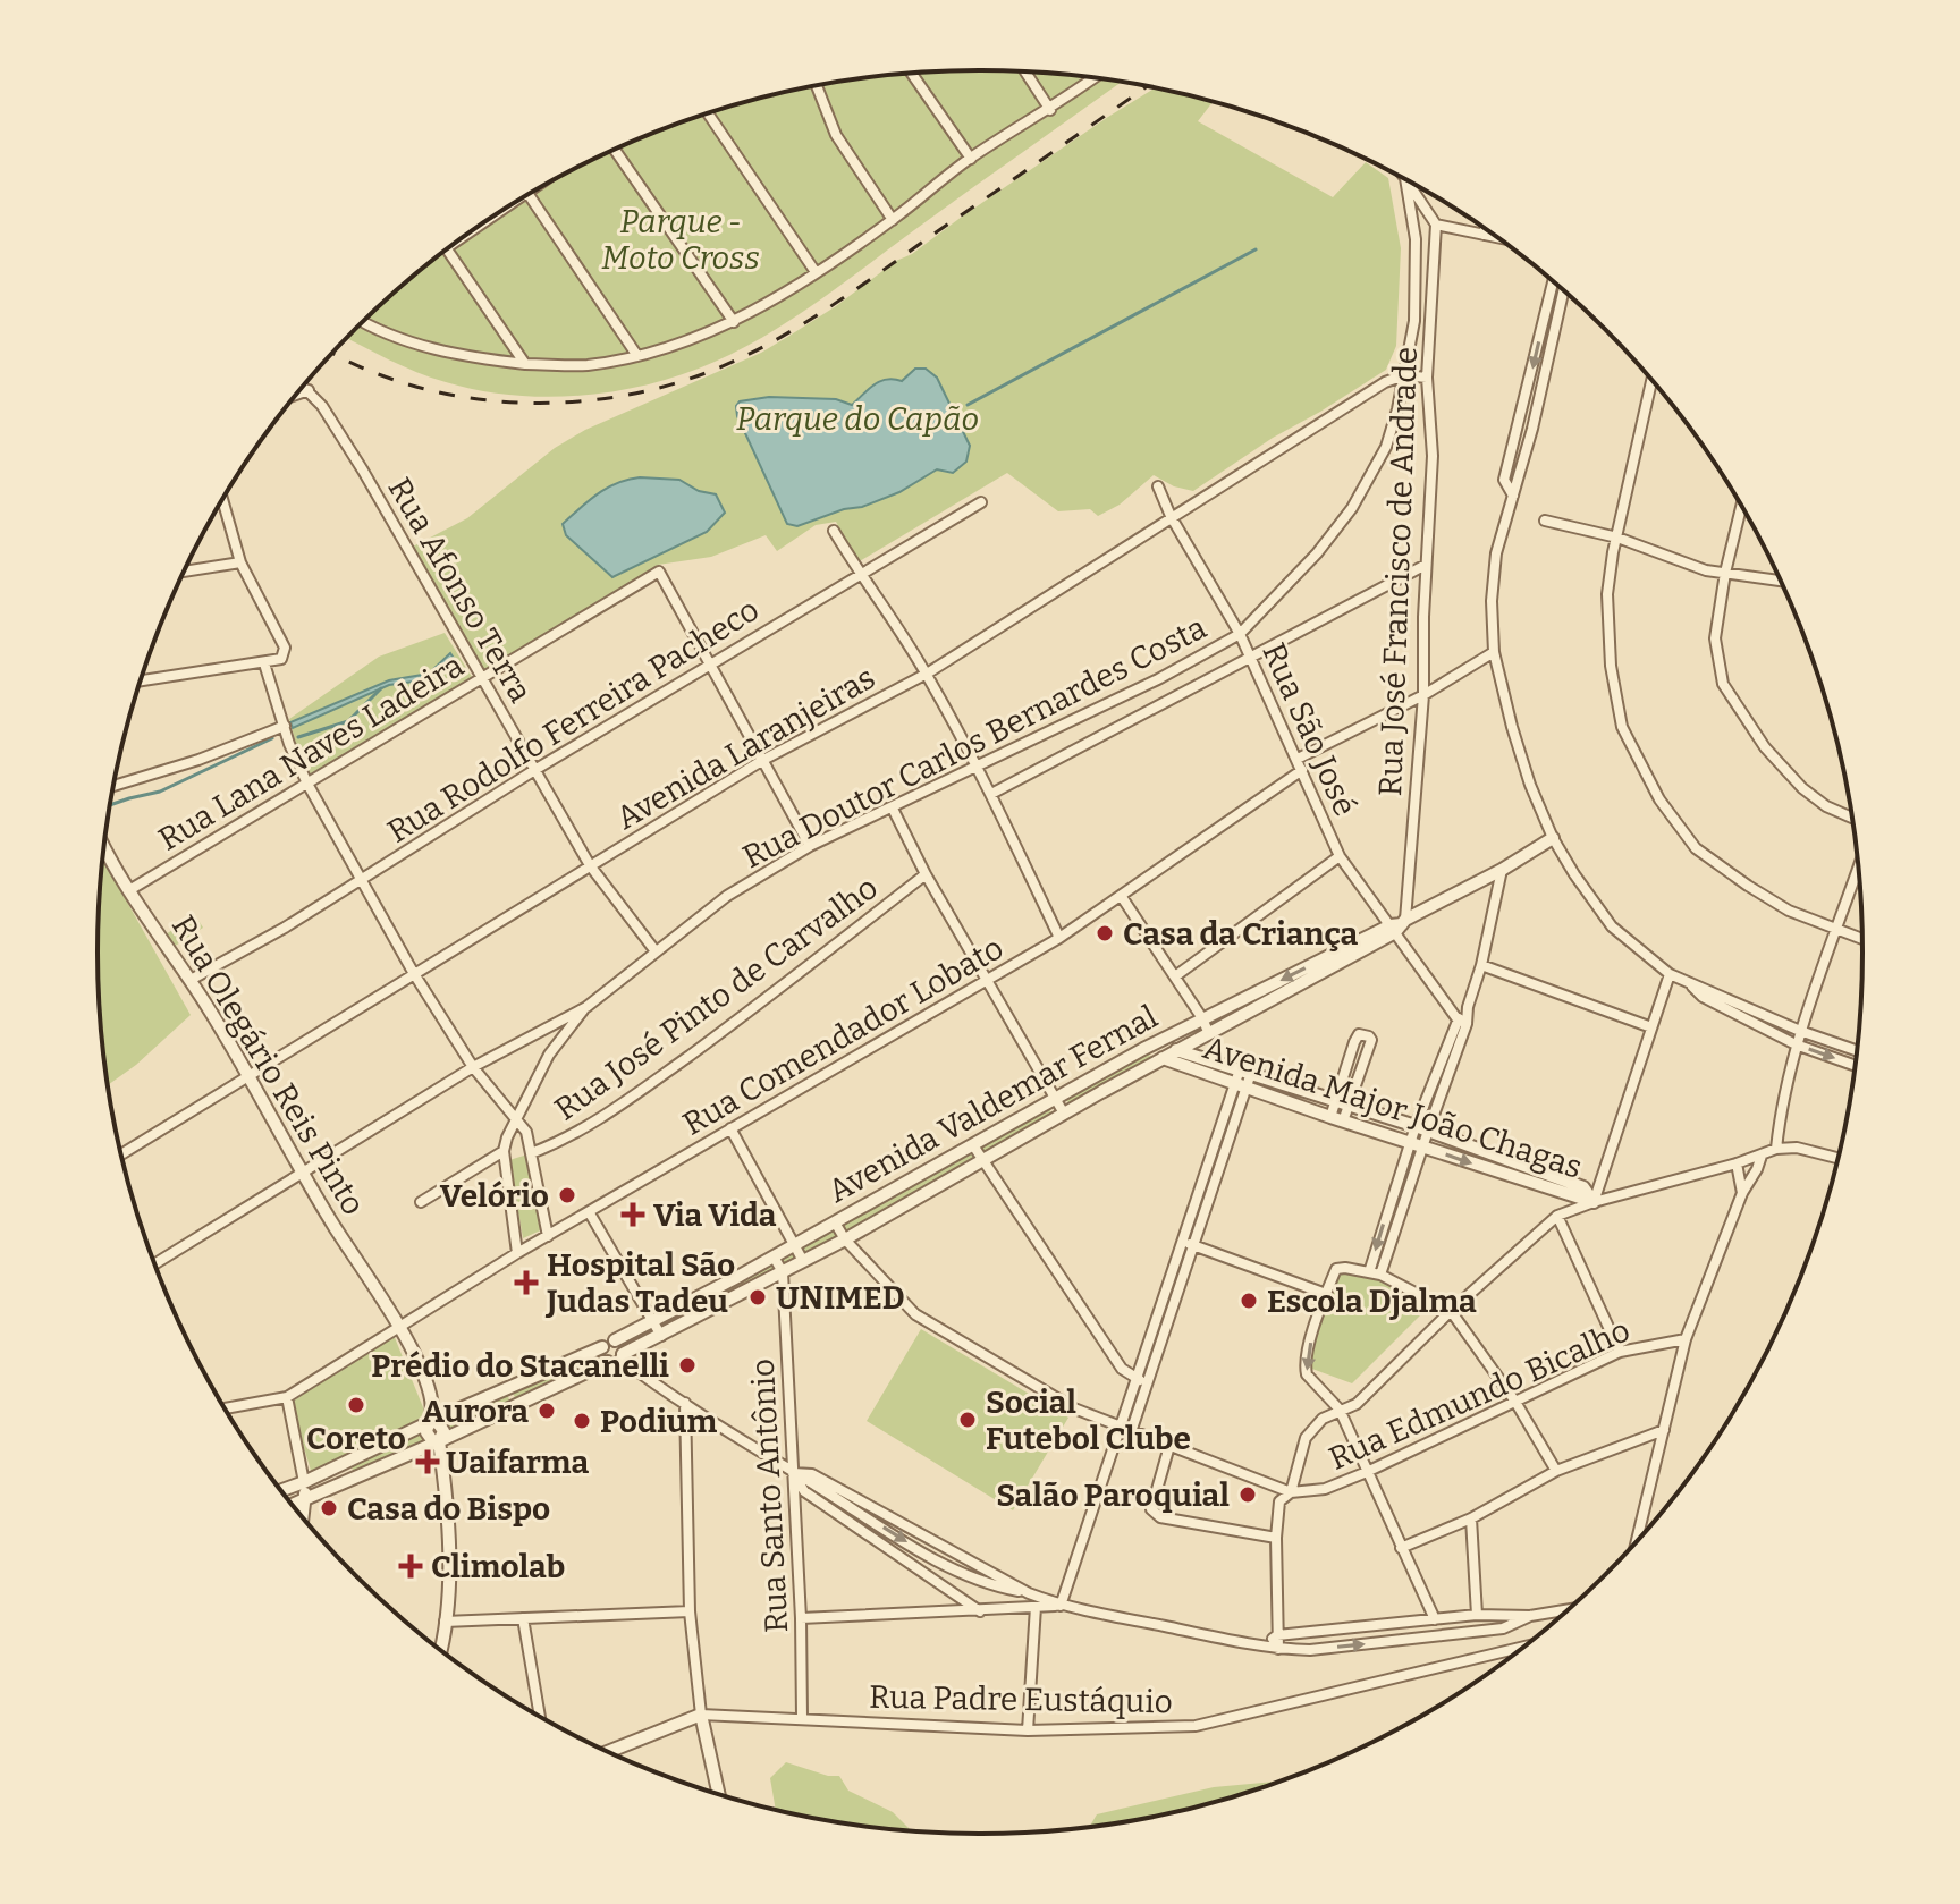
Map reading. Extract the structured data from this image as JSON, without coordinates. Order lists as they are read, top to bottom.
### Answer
{
  "streets": {
    "street": [
      "Rua José Francisco de Andrade",
      "Rua Afonso Terra",
      "Rua Rodolfo Ferreira Pacheco",
      "Rua São José",
      "Rua Doutor Carlos Bernardes Costa",
      "Avenida Laranjeiras",
      "Rua Lana Naves Ladeira",
      "Rua José Pinto de Carvalho",
      "Rua Comendador Lobato",
      "Rua Olegário Reis Pinto",
      "Avenida Valdemar Fernal",
      "Avenida Major João Chagas",
      "Rua Edmundo Bicalho",
      "Rua Santo Antônio",
      "Rua Padre Eustáquio"
    ]
  },
  "crossings": [
    ["Rua José Francisco de Andrade", "Rua São José"],
    ["Rua José Francisco de Andrade", "Avenida Valdemar Fernal"],
    ["Rua Afonso Terra", "Rua Rodolfo Ferreira Pacheco"],
    ["Rua Afonso Terra", "Rua Doutor Carlos Bernardes Costa"],
    ["Rua Afonso Terra", "Avenida Laranjeiras"],
    ["Rua Afonso Terra", "Rua Lana Naves Ladeira"],
    ["Rua Rodolfo Ferreira Pacheco", "Rua Lana Naves Ladeira"],
    ["Rua Rodolfo Ferreira Pacheco", "Rua Olegário Reis Pinto"],
    ["Rua São José", "Rua Doutor Carlos Bernardes Costa"],
    ["Rua São José", "Avenida Laranjeiras"],
    ["Rua São José", "Rua Comendador Lobato"],
    ["Rua São José", "Avenida Valdemar Fernal"],
    ["Rua Doutor Carlos Bernardes Costa", "Avenida Laranjeiras"],
    ["Rua Doutor Carlos Bernardes Costa", "Rua Olegário Reis Pinto"],
    ["Avenida Laranjeiras", "Rua Olegário Reis Pinto"],
    ["Rua Lana Naves Ladeira", "Rua Olegário Reis Pinto"],
    ["Rua Comendador Lobato", "Rua Olegário Reis Pinto"],
    ["Rua Olegário Reis Pinto", "Avenida Valdemar Fernal"],
    ["Avenida Valdemar Fernal", "Avenida Major João Chagas"],
    ["Avenida Valdemar Fernal", "Rua Santo Antônio"],
    ["Rua Santo Antônio", "Rua Padre Eustáquio"]
  ],
  "parks": ["Parque - Moto Cross", "Parque do Capão"],
  "places": {
    "other": [
      "Casa da Criança",
      "Velório",
      "UNIMED",
      "Escola Djalma",
      "Prédio do Stacanelli",
      "Coreto",
      "Aurora",
      "Social Futebol Clube",
      "Podium",
      "Salão Paroquial",
      "Casa do Bispo"
    ],
    "health": [
      "Via Vida",
      "Hospital São Judas Tadeu",
      "Uaifarma",
      "Climolab"
    ]
  }
}
